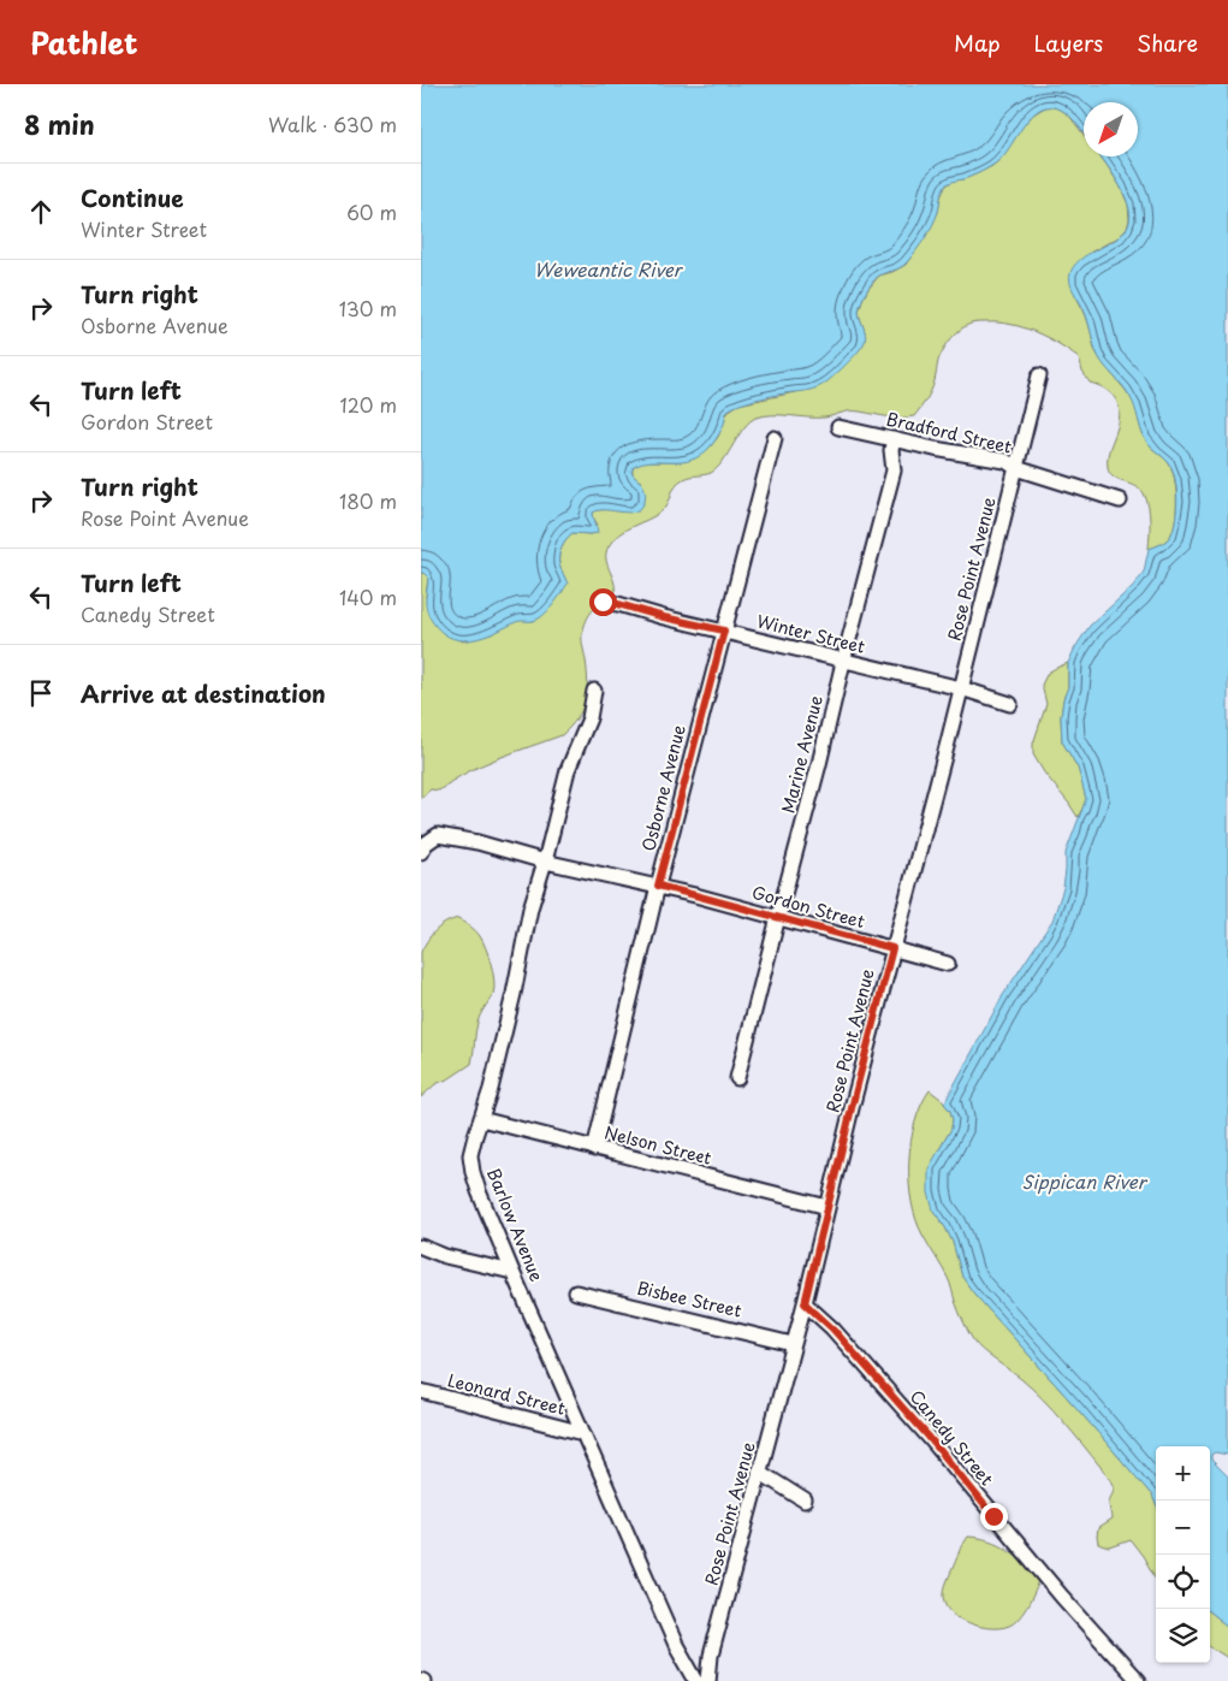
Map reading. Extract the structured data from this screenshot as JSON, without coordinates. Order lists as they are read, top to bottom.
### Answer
{
  "streets": {
    "street": [
      "Bradford Street",
      "Rose Point Avenue",
      "Winter Street",
      "Marine Avenue",
      "Osborne Avenue",
      "Gordon Street",
      "Nelson Street",
      "Barlow Avenue",
      "Bisbee Street",
      "Leonard Street",
      "Canedy Street"
    ]
  },
  "crossings": [
    ["Bradford Street", "Rose Point Avenue"],
    ["Bradford Street", "Marine Avenue"],
    ["Rose Point Avenue", "Winter Street"],
    ["Rose Point Avenue", "Gordon Street"],
    ["Rose Point Avenue", "Nelson Street"],
    ["Rose Point Avenue", "Bisbee Street"],
    ["Rose Point Avenue", "Canedy Street"],
    ["Winter Street", "Marine Avenue"],
    ["Winter Street", "Osborne Avenue"],
    ["Marine Avenue", "Gordon Street"],
    ["Osborne Avenue", "Gordon Street"],
    ["Osborne Avenue", "Nelson Street"],
    ["Gordon Street", "Barlow Avenue"],
    ["Nelson Street", "Barlow Avenue"],
    ["Barlow Avenue", "Leonard Street"]
  ],
  "water": ["Weweantic River", "Sippican River"],
  "north": "bottom left",
  "page": {
    "header": "Pathlet",
    "nav": ["Map", "Layers", "Share"],
    "heading": ["8 min", "Walk · 630 m"],
    "list": [
      ["Continue", "Winter Street", "60 m"],
      ["Turn right", "Osborne Avenue", "130 m"],
      ["Turn left", "Gordon Street", "120 m"],
      ["Turn right", "Rose Point Avenue", "180 m"],
      ["Turn left", "Canedy Street", "140 m"],
      "Arrive at destination"
    ],
    "map_buttons": ["+", "−"]
  }
}
